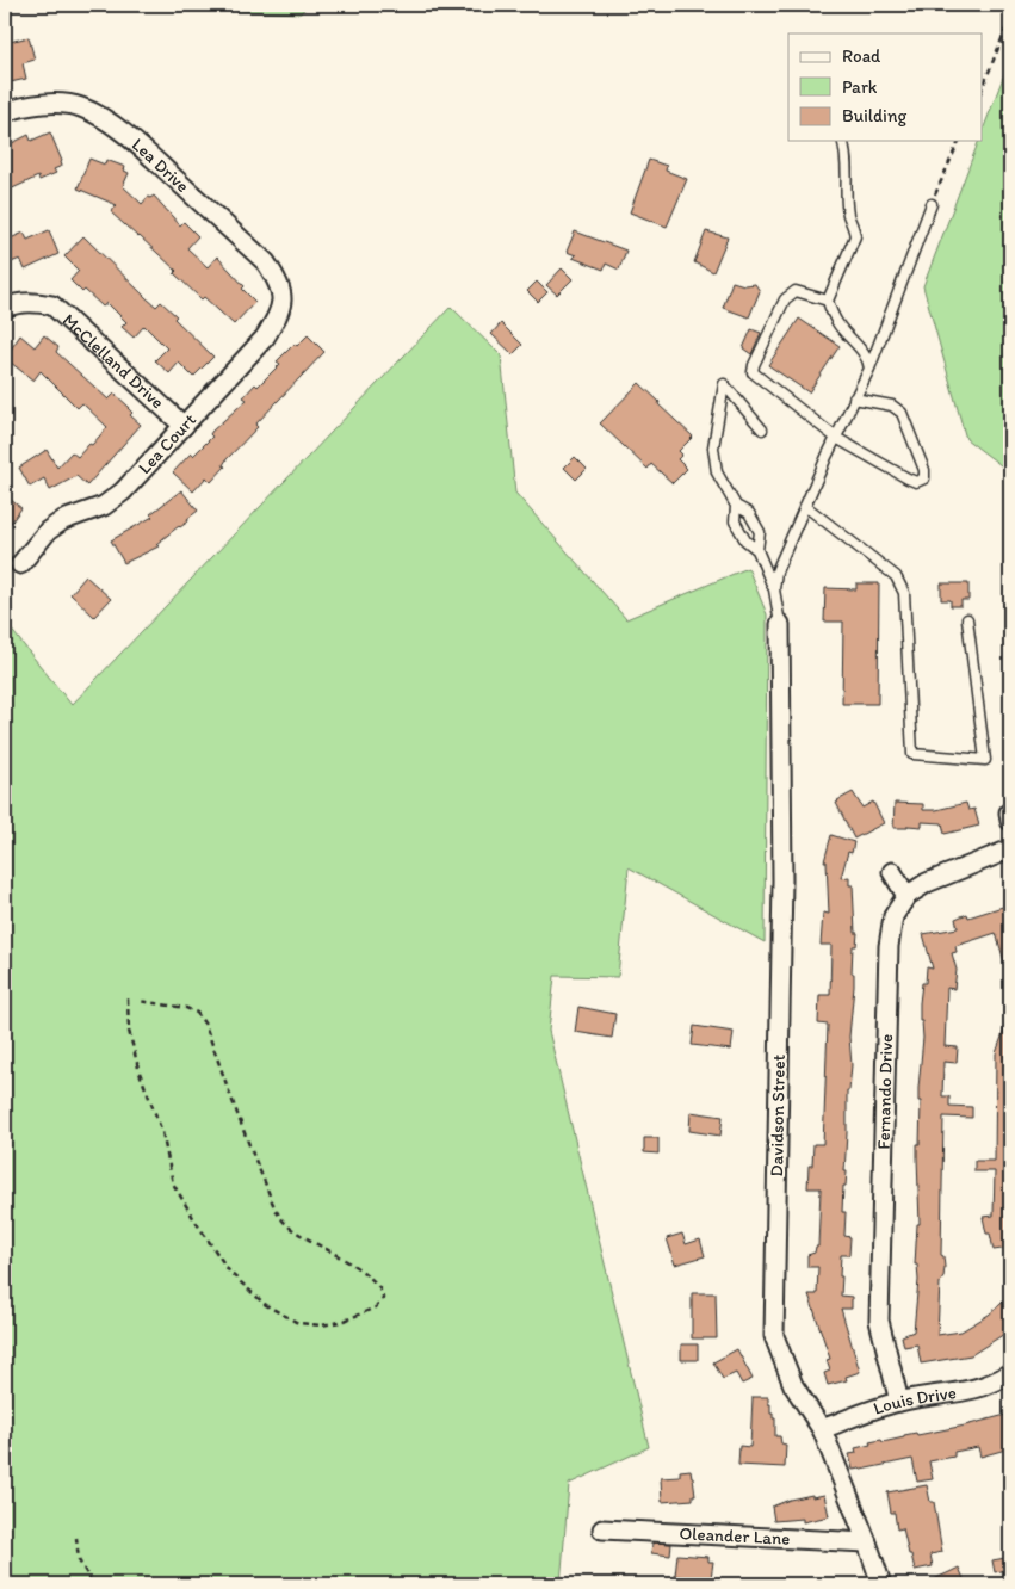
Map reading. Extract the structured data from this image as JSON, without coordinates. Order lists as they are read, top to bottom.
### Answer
{
  "streets": {
    "street": [
      "Lea Drive",
      "McClelland Drive",
      "Lea Court",
      "Fernando Drive",
      "Davidson Street",
      "Louis Drive",
      "Oleander Lane"
    ]
  },
  "crossings": [
    ["Lea Drive", "Lea Court"],
    ["McClelland Drive", "Lea Court"],
    ["Fernando Drive", "Louis Drive"],
    ["Davidson Street", "Louis Drive"],
    ["Davidson Street", "Oleander Lane"]
  ],
  "legend": ["Road", "Park", "Building"]
}
